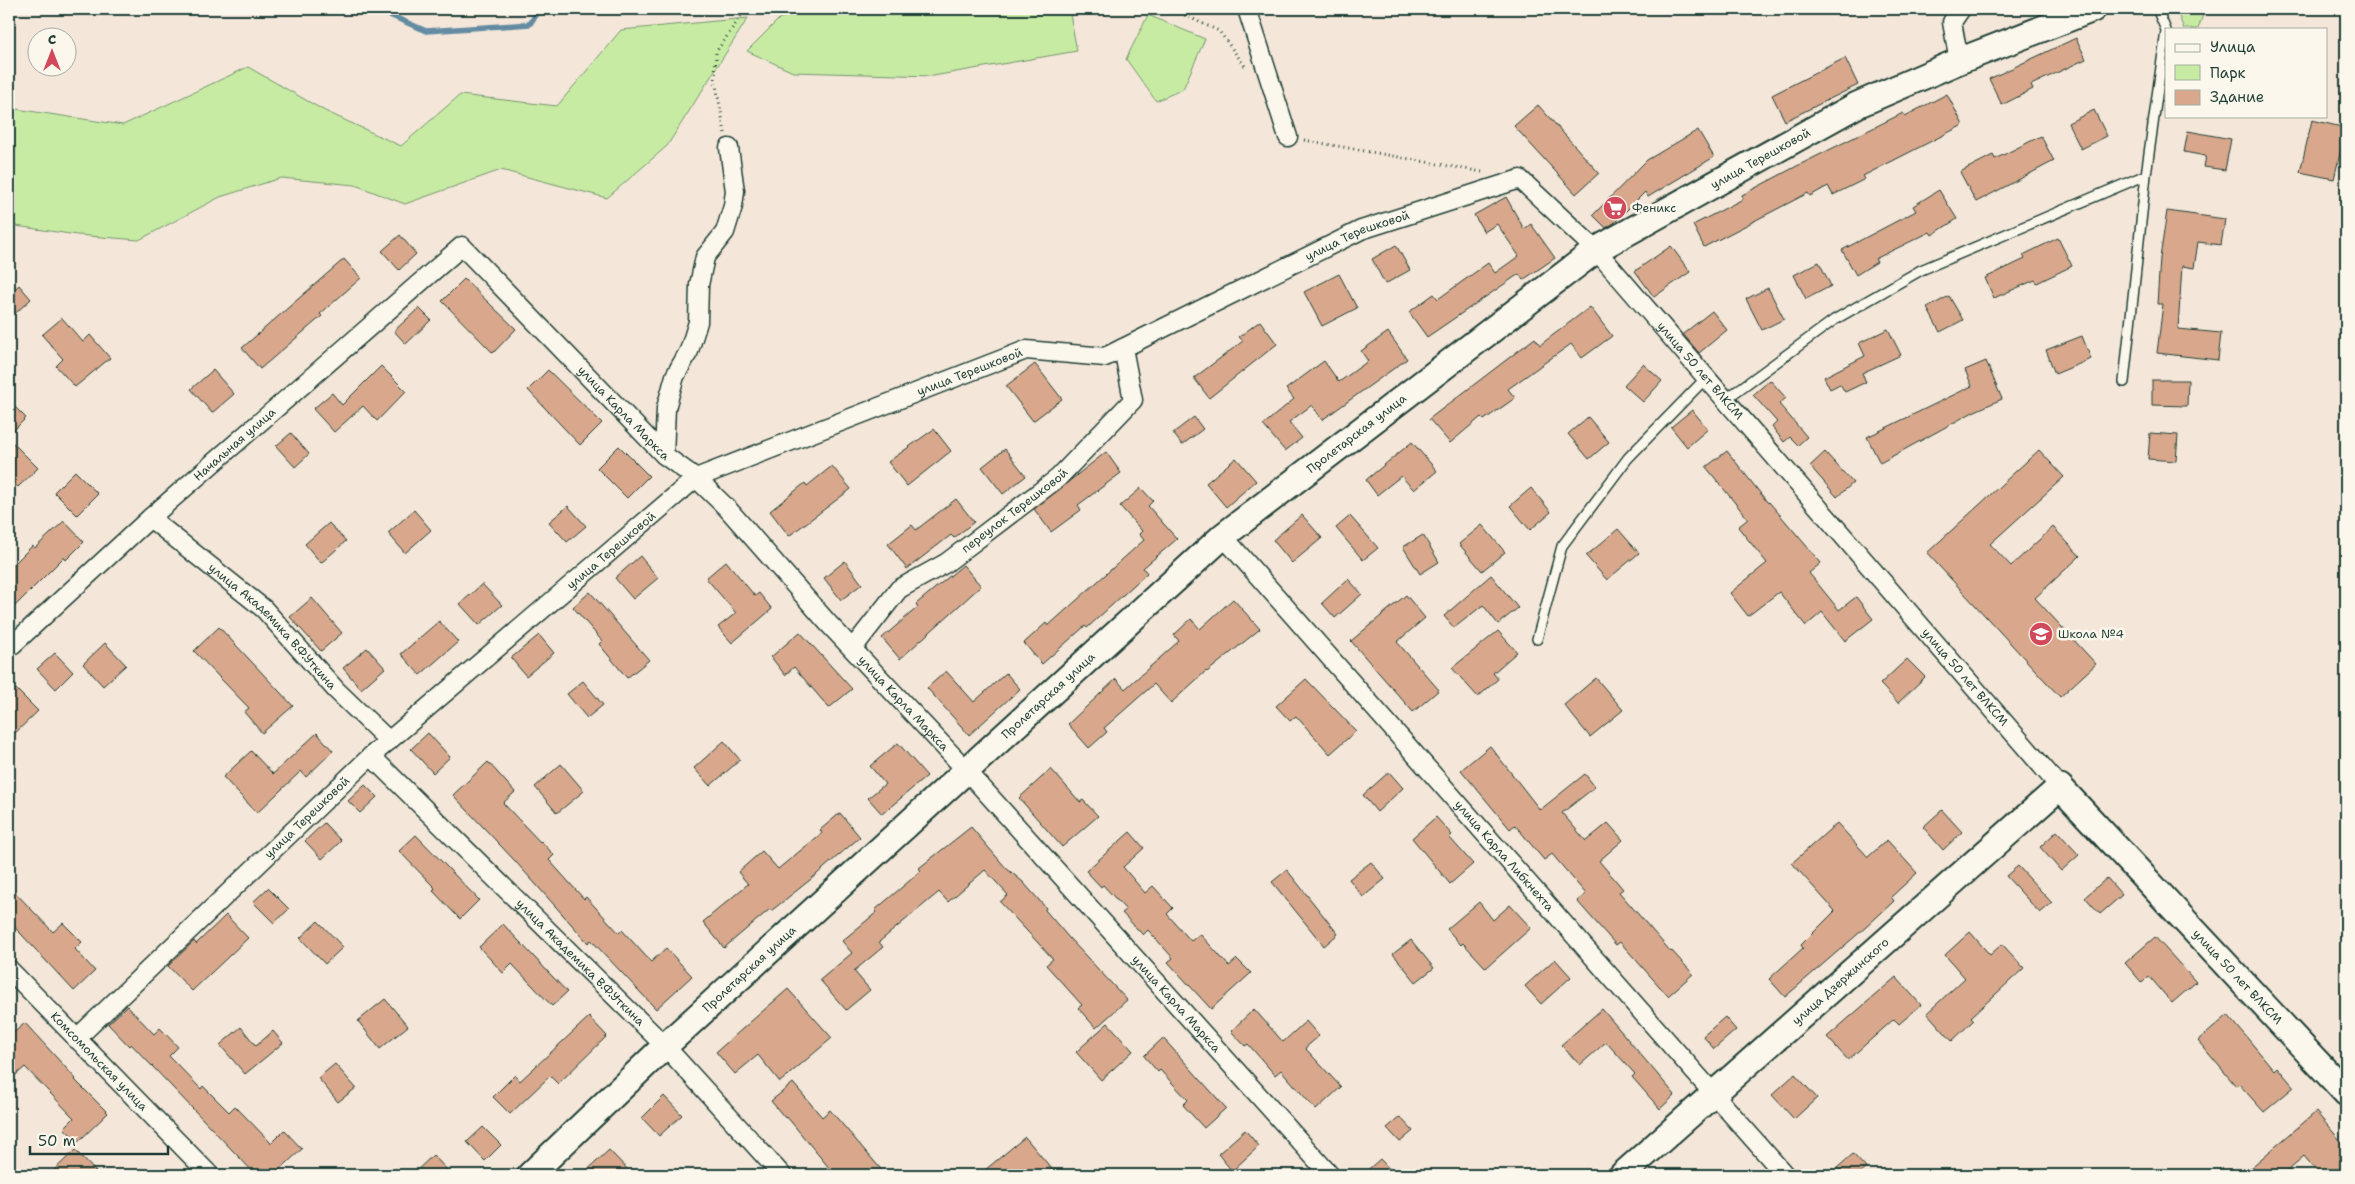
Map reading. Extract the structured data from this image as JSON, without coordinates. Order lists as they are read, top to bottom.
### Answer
{
  "streets": {
    "main road": [
      "улица Терешковой",
      "улица 50 лет ВЛКСМ",
      "Пролетарская улица",
      "улица Дзержинского"
    ],
    "street": [
      "улица Карла Маркса",
      "Начальная улица",
      "переулок Терешковой",
      "улица Академика В.Ф.Уткина",
      "улица Карла Либкнехта",
      "Комсомольская улица"
    ]
  },
  "crossings": [
    ["улица Терешковой", "улица 50 лет ВЛКСМ"],
    ["улица Терешковой", "улица Карла Маркса"],
    ["улица Терешковой", "Пролетарская улица"],
    ["улица Терешковой", "переулок Терешковой"],
    ["улица Терешковой", "улица Академика В.Ф.Уткина"],
    ["улица Терешковой", "Комсомольская улица"],
    ["улица 50 лет ВЛКСМ", "Пролетарская улица"],
    ["улица 50 лет ВЛКСМ", "улица Дзержинского"],
    ["улица Карла Маркса", "Пролетарская улица"],
    ["улица Карла Маркса", "Начальная улица"],
    ["улица Карла Маркса", "переулок Терешковой"],
    ["Пролетарская улица", "улица Академика В.Ф.Уткина"],
    ["Пролетарская улица", "улица Карла Либкнехта"],
    ["Начальная улица", "улица Академика В.Ф.Уткина"],
    ["улица Карла Либкнехта", "улица Дзержинского"]
  ],
  "places": {
    "supermarket": ["Феникс"],
    "school or university": ["Школа №4"]
  },
  "legend": ["Улица", "Парк", "Здание"],
  "scale_bar": "50 m",
  "north": "top"
}
